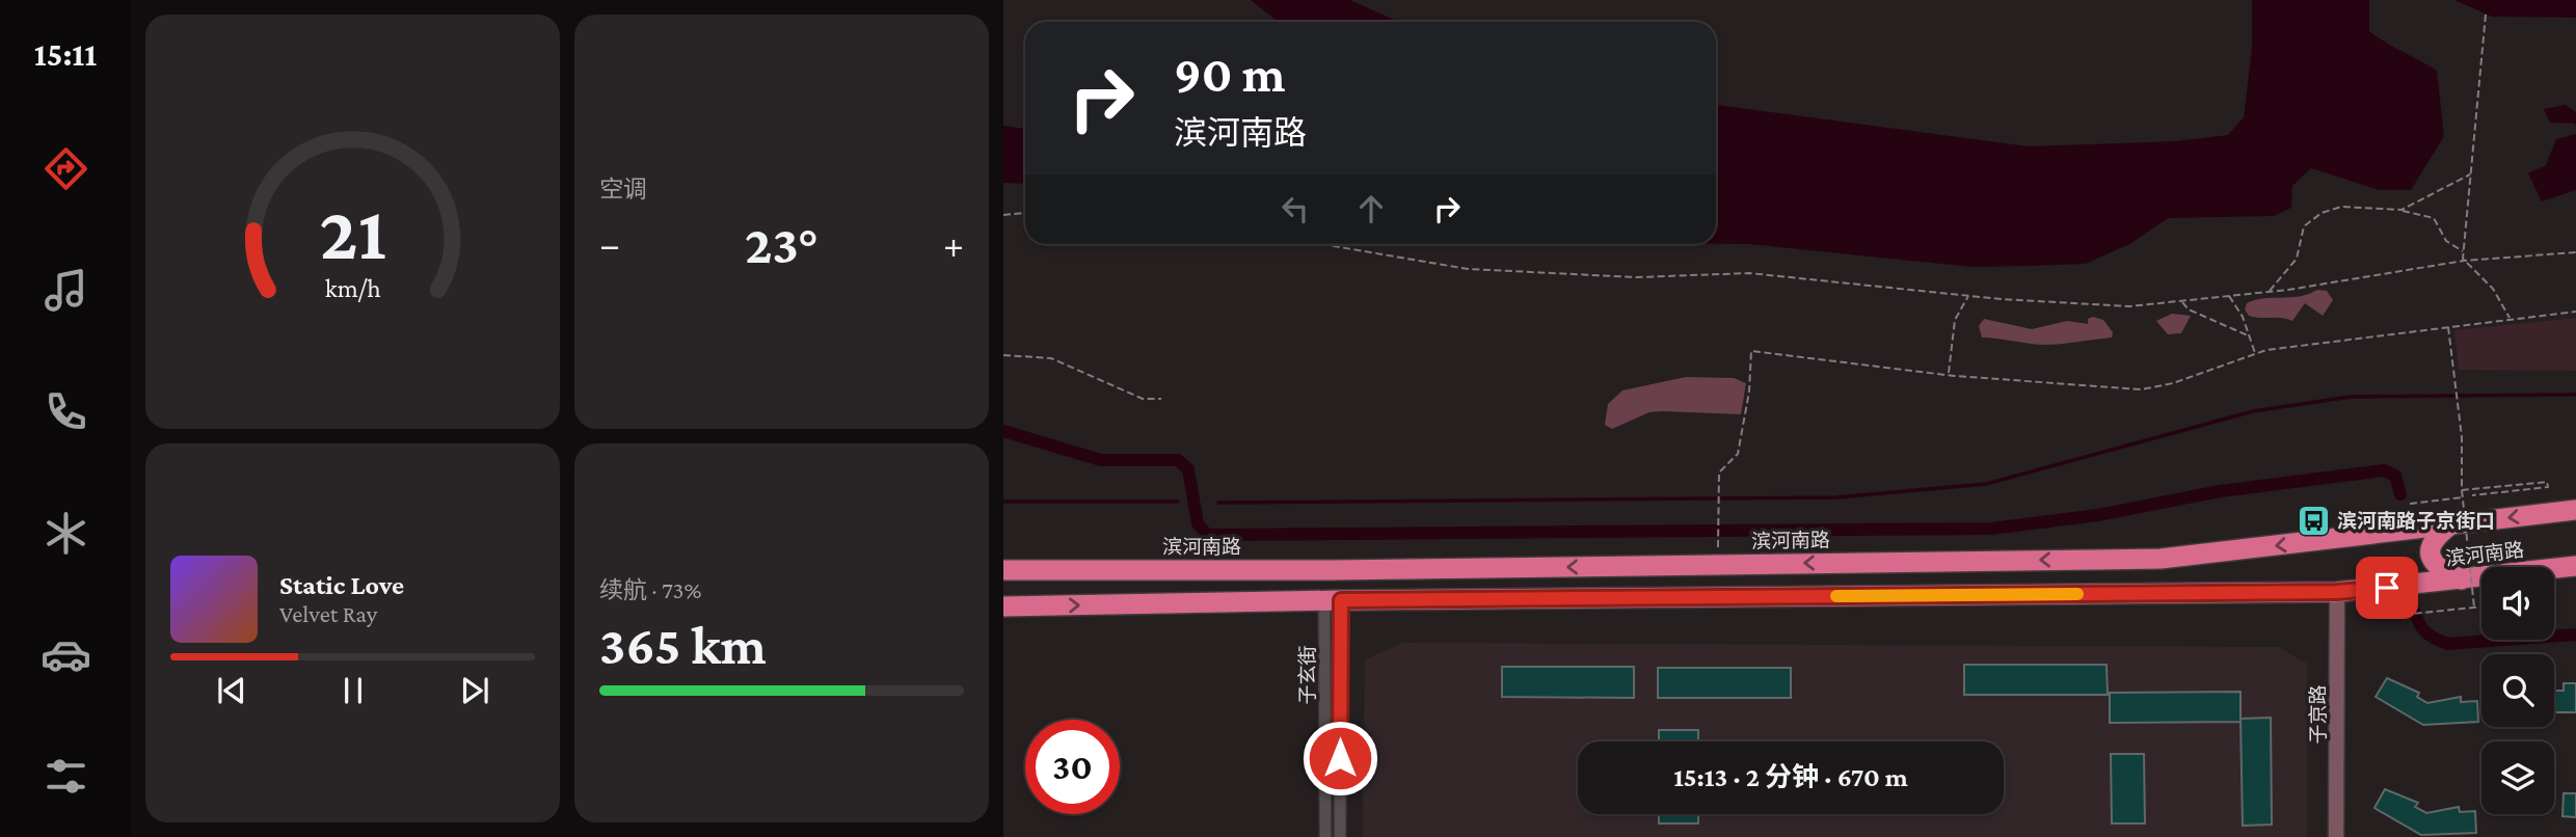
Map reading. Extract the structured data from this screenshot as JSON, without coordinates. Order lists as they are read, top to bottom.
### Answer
{
  "streets": {
    "highway": ["滨河南路"],
    "street": ["子玄街", "子京路"]
  },
  "crossings": [
    ["滨河南路", "子玄街"],
    ["滨河南路", "子京路"]
  ],
  "places": {
    "bus stop": ["滨河南路子京街口"]
  },
  "page": {
    "tabs": "15:11",
    "tile": [
      "空调",
      ["续航 · 73%", "365 km"]
    ],
    "turn": ["90 m", "滨河南路"],
    "heat": ["−", "23°", "+"],
    "song": ["Static Love", "Velvet Ray"],
    "limit": "30",
    "trip": "15:13 · 2 分钟 · 670 m",
    "gauge": ["21", "km/h"]
  }
}
